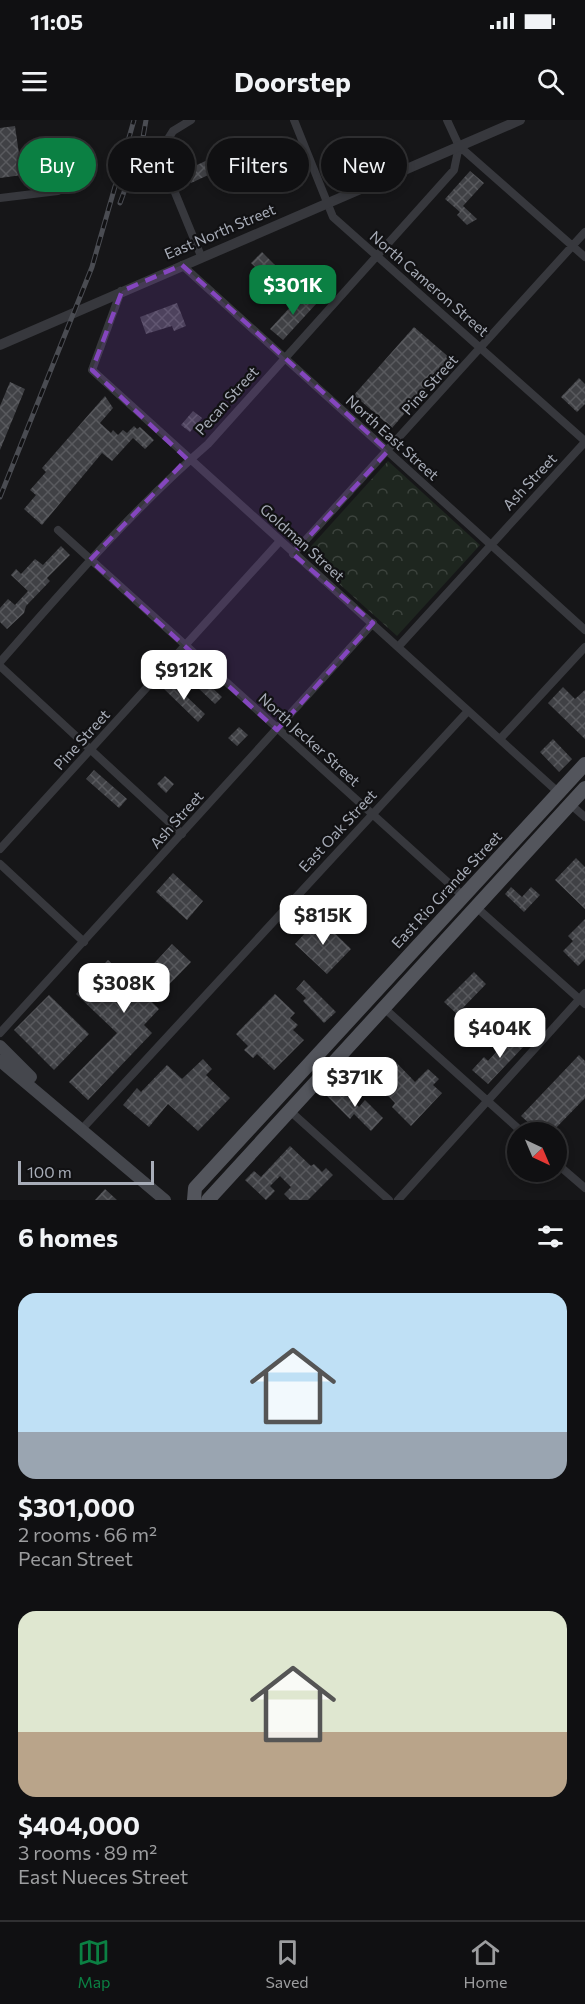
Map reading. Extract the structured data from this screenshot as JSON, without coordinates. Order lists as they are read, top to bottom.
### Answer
{
  "streets": {
    "main road": ["East Rio Grande Street"],
    "street": [
      "East North Street",
      "North Cameron Street",
      "Pine Street",
      "Pecan Street",
      "North East Street",
      "Ash Street",
      "Goldman Street",
      "North Jecker Street",
      "East Oak Street"
    ]
  },
  "crossings": [
    ["East North Street", "North Cameron Street"],
    ["East North Street", "Pecan Street"],
    ["East North Street", "North East Street"],
    ["East North Street", "Goldman Street"],
    ["North Cameron Street", "Pine Street"],
    ["North Cameron Street", "Pecan Street"],
    ["North Cameron Street", "Ash Street"],
    ["Pine Street", "North East Street"],
    ["Pine Street", "Goldman Street"],
    ["Pine Street", "North Jecker Street"],
    ["Pecan Street", "North East Street"],
    ["Pecan Street", "Goldman Street"],
    ["Pecan Street", "North Jecker Street"],
    ["North East Street", "Ash Street"],
    ["Ash Street", "Goldman Street"],
    ["Ash Street", "North Jecker Street"],
    ["Goldman Street", "East Oak Street"],
    ["Goldman Street", "East Rio Grande Street"],
    ["North Jecker Street", "East Oak Street"],
    ["North Jecker Street", "East Rio Grande Street"]
  ],
  "scale_bar": "100 m",
  "north": "bottom right",
  "page": {
    "status": "11:05",
    "header": "Doorstep",
    "chip": [
      "Buy",
      "Rent",
      "Filters",
      "New"
    ],
    "price": [
      "$301K",
      "$912K",
      "$815K",
      "$308K",
      "$404K",
      "$371K"
    ],
    "scale": "100 m",
    "heading": "6 homes",
    "list": [
      {
        "name": "$301,000",
        "note": "2 rooms · 66 m² · Pecan Street"
      },
      {
        "name": "$404,000",
        "note": "3 rooms · 89 m² · East Nueces Street"
      }
    ],
    "tabs": ["Map", "Saved", "Home"]
  }
}
